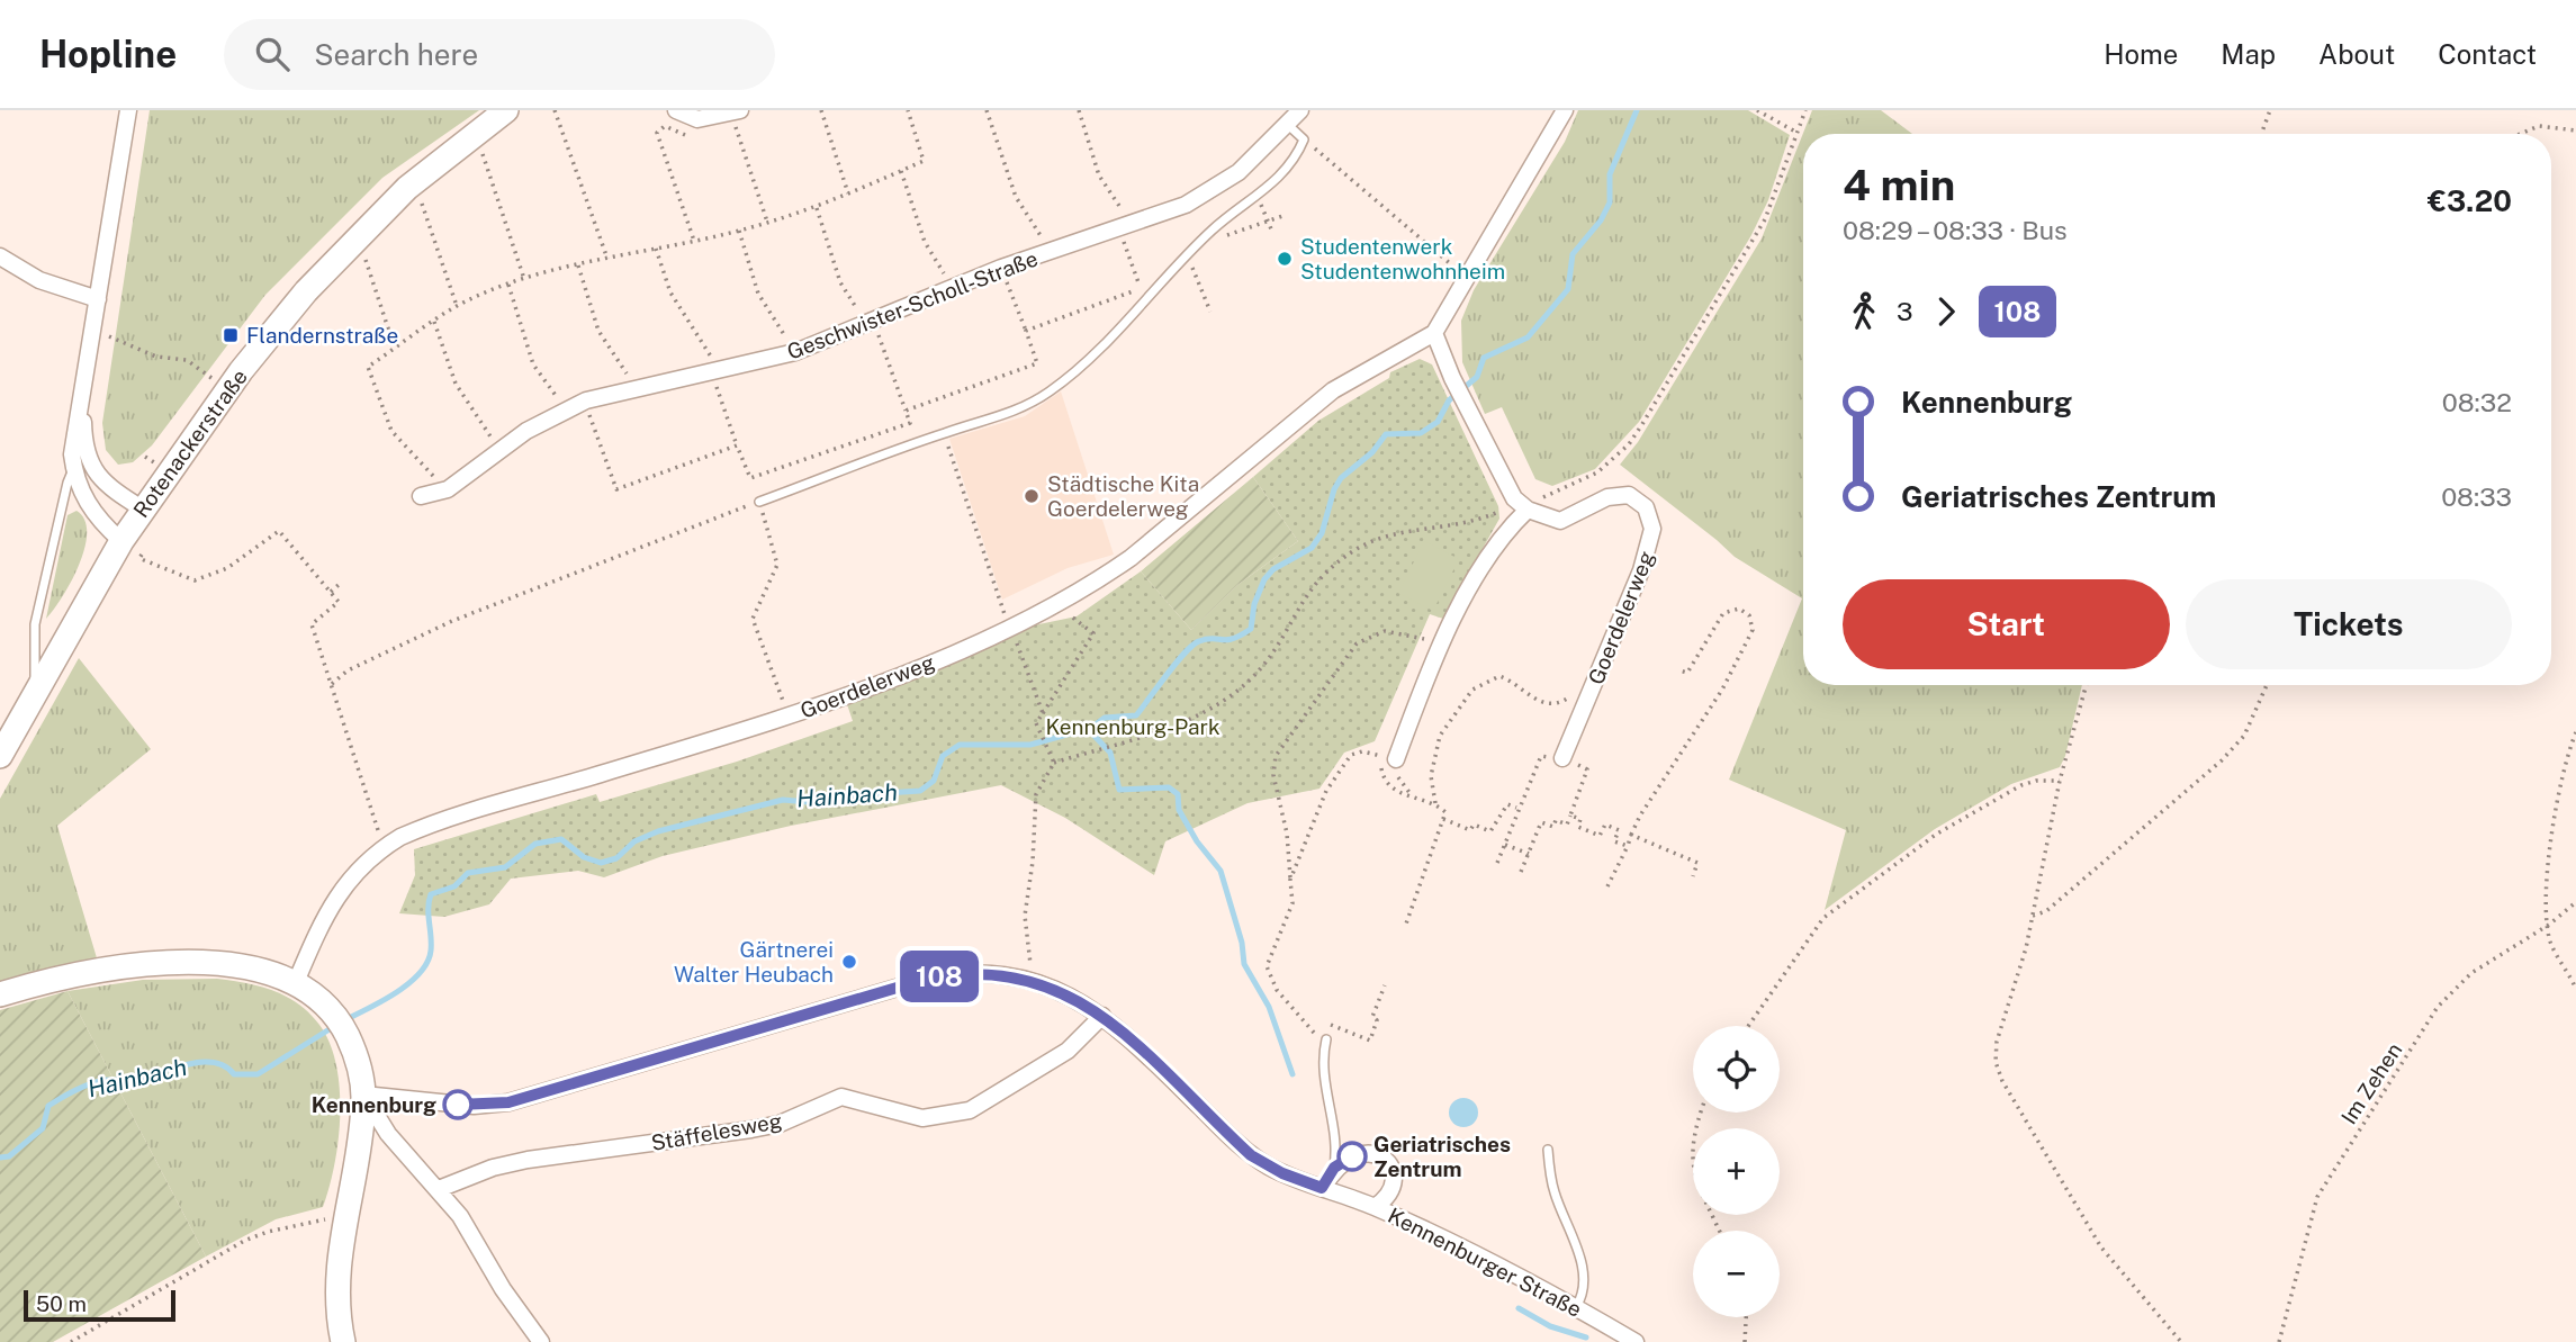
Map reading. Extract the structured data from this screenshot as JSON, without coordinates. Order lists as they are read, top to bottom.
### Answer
{
  "streets": {
    "main road": ["Rotenackerstraße"],
    "street": [
      "Geschwister-Scholl-Straße",
      "Goerdelerweg",
      "Stäffelesweg",
      "Kennenburger Straße"
    ],
    "path": ["Im Zehen"]
  },
  "crossings": [
    ["Stäffelesweg", "Kennenburger Straße"]
  ],
  "water": ["Hainbach"],
  "parks": ["Kennenburg-Park"],
  "places": {
    "other": [
      "Studentenwerk Studentenwohnheim",
      "Städtische Kita Goerdelerweg",
      "Gärtnerei Walter Heubach",
      "Kennenburg",
      "Geriatrisches Zentrum"
    ],
    "transit": ["Flandernstraße"]
  },
  "lines": ["bus line 108"],
  "scale_bar": "50 m",
  "page": {
    "header": "Hopline",
    "search": "Search here",
    "nav": [
      "Home",
      "Map",
      "About",
      "Contact"
    ],
    "on_map": "108",
    "heading": ["4 min", "08:29 – 08:33 · Bus", "€3.20"],
    "legs": ["3", "108"],
    "list": [
      {
        "name": "Kennenburg",
        "value": "08:32"
      },
      {
        "name": "Geriatrisches Zentrum",
        "value": "08:33"
      }
    ],
    "buttons": ["Start", "Tickets"],
    "map_buttons": ["+", "−"],
    "scale": "50 m"
  }
}
